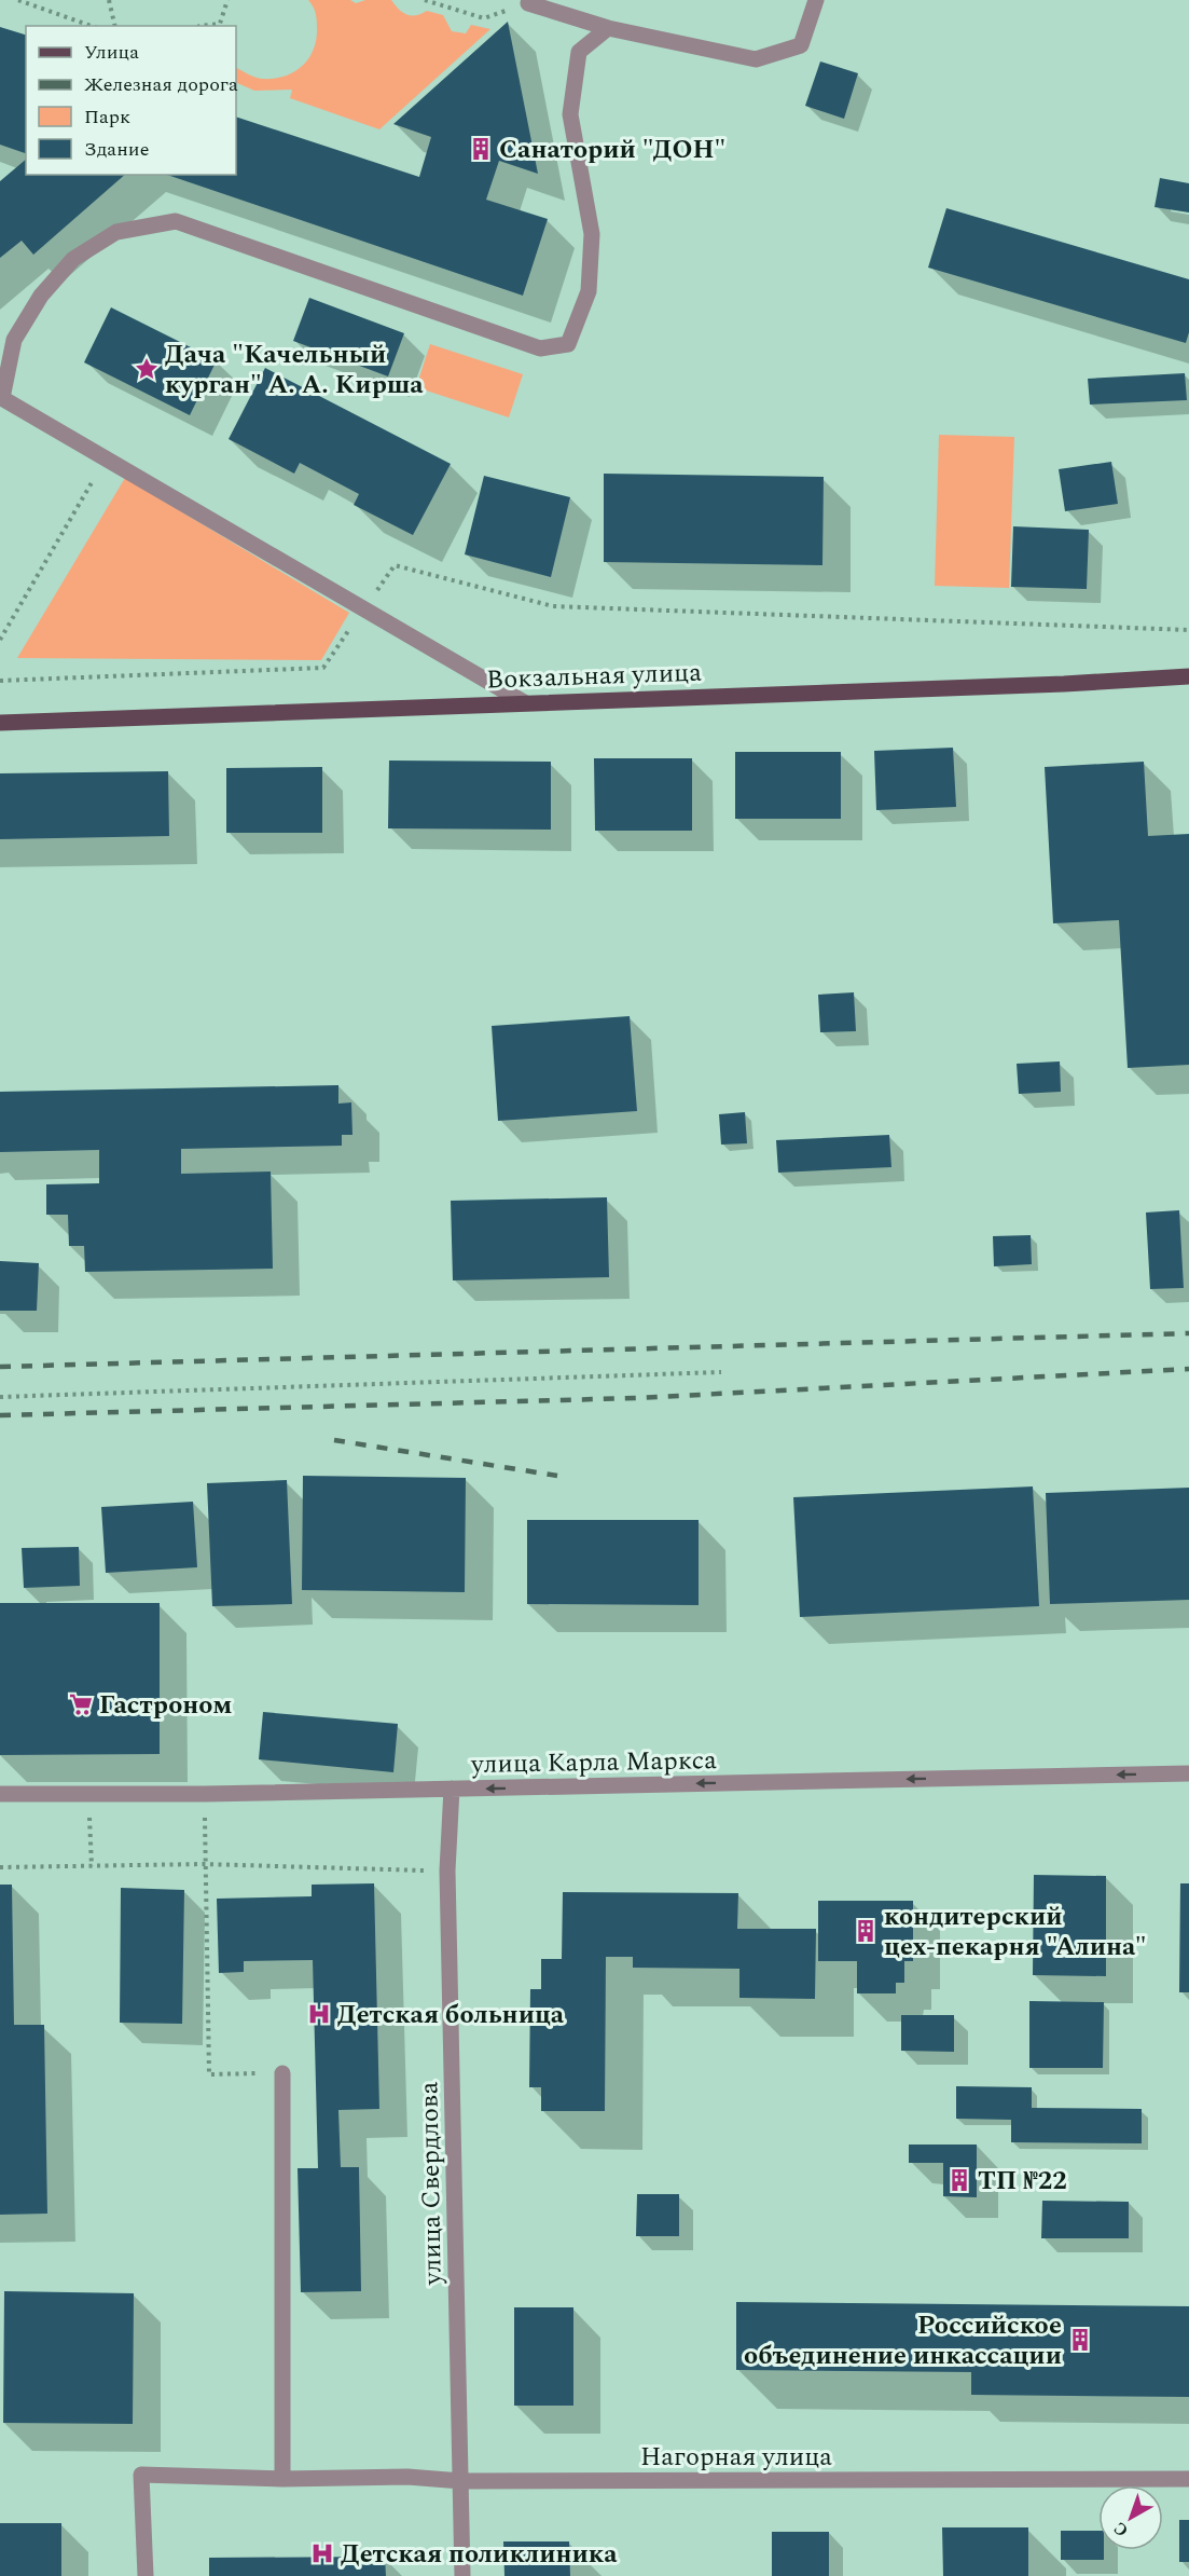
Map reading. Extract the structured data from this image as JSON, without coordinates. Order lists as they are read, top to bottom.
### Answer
{
  "streets": {
    "main road": ["Вокзальная улица"],
    "street": ["улица Карла Маркса", "улица Свердлова", "Нагорная улица"]
  },
  "crossings": [
    ["улица Карла Маркса", "улица Свердлова"],
    ["улица Свердлова", "Нагорная улица"]
  ],
  "one_way": ["улица Карла Маркса"],
  "places": {
    "building": [
      "Санаторий \"ДОН\"",
      "кондитерский цех-пекарня \"Алина\"",
      "ТП №22",
      "Российское объединение инкассации"
    ],
    "place": ["Дача \"Качельный курган\" А. А. Кирша"],
    "supermarket": ["Гастроном"],
    "hospital": ["Детская больница", "Детская поликлиника"]
  },
  "legend": [
    "Улица",
    "Железная дорога",
    "Парк",
    "Здание"
  ],
  "north": "bottom left"
}
